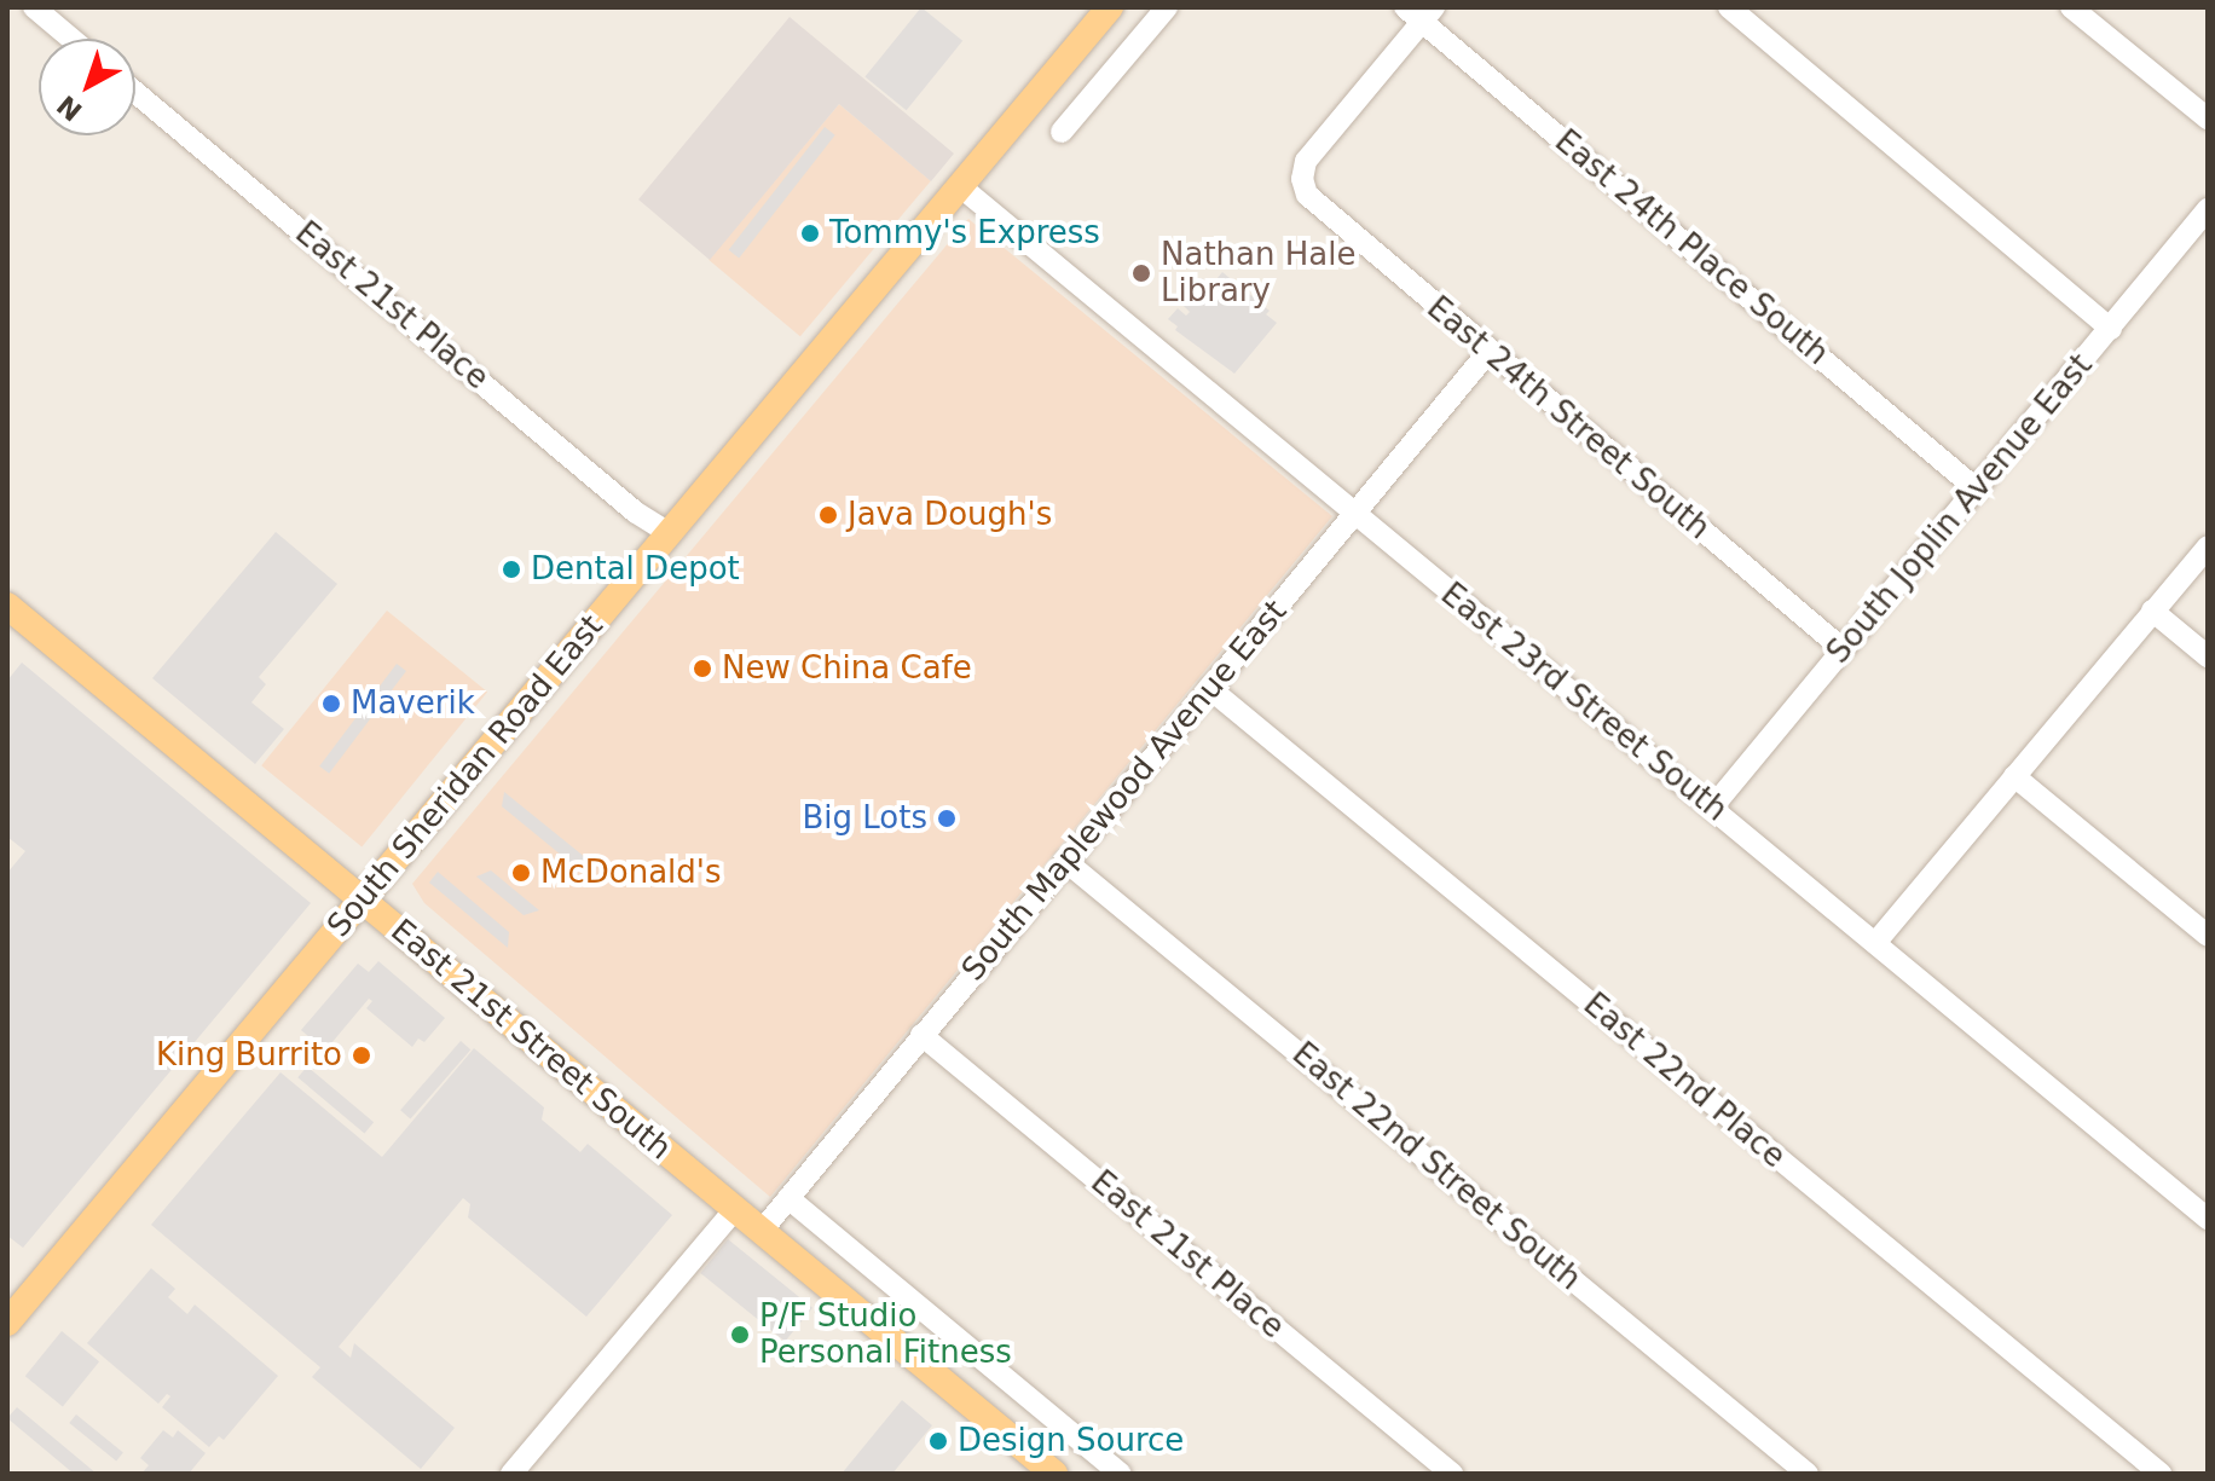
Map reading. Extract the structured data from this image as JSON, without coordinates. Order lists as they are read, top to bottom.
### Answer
{
  "streets": {
    "main road": ["South Sheridan Road East", "East 21st Street South"],
    "street": [
      "East 24th Place South",
      "East 21st Place",
      "East 24th Street South",
      "South Joplin Avenue East",
      "East 23rd Street South",
      "South Maplewood Avenue East",
      "East 22nd Place",
      "East 22nd Street South"
    ]
  },
  "crossings": [
    ["East 24th Place South", "East 24th Street South"],
    ["East 24th Place South", "South Joplin Avenue East"],
    ["East 21st Place", "South Sheridan Road East"],
    ["East 21st Place", "South Maplewood Avenue East"],
    ["East 24th Street South", "South Joplin Avenue East"],
    ["East 24th Street South", "South Maplewood Avenue East"],
    ["South Joplin Avenue East", "East 23rd Street South"],
    ["East 23rd Street South", "South Sheridan Road East"],
    ["East 23rd Street South", "South Maplewood Avenue East"],
    ["South Sheridan Road East", "East 21st Street South"],
    ["South Maplewood Avenue East", "East 21st Street South"],
    ["South Maplewood Avenue East", "East 22nd Place"],
    ["South Maplewood Avenue East", "East 22nd Street South"]
  ],
  "places": [
    "Tommy's Express",
    "Nathan Hale Library",
    "Java Dough's",
    "Dental Depot",
    "New China Cafe",
    "Maverik",
    "Big Lots",
    "McDonald's",
    "King Burrito",
    "P/F Studio Personal Fitness",
    "Design Source"
  ],
  "north": "bottom left"
}
